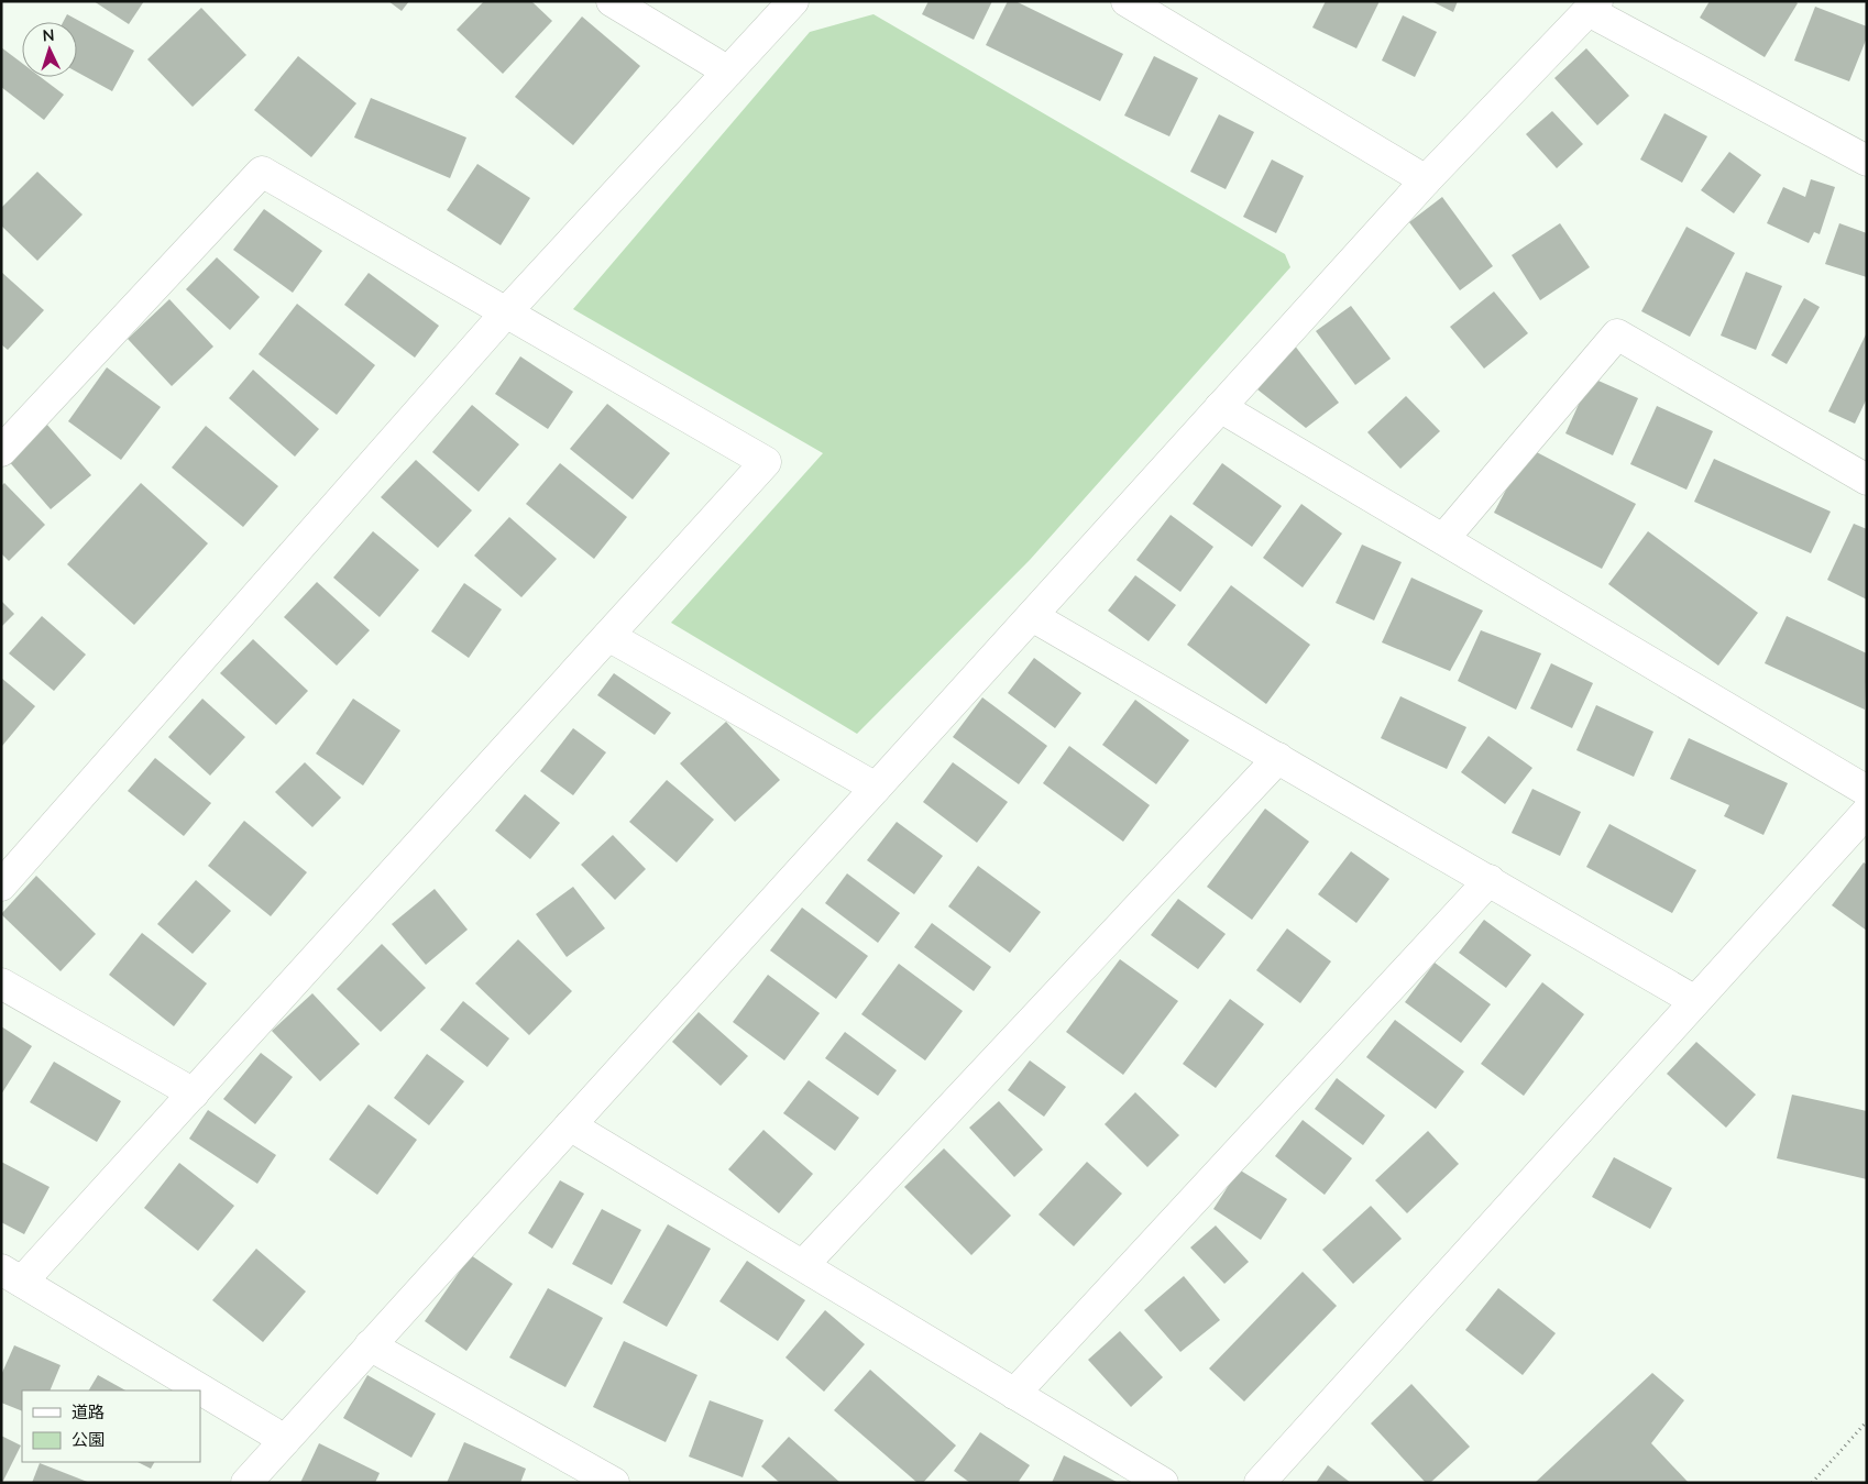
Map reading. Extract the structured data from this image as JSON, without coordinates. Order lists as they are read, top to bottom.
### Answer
{
  "legend": ["道路", "公園"],
  "north": "top"
}
